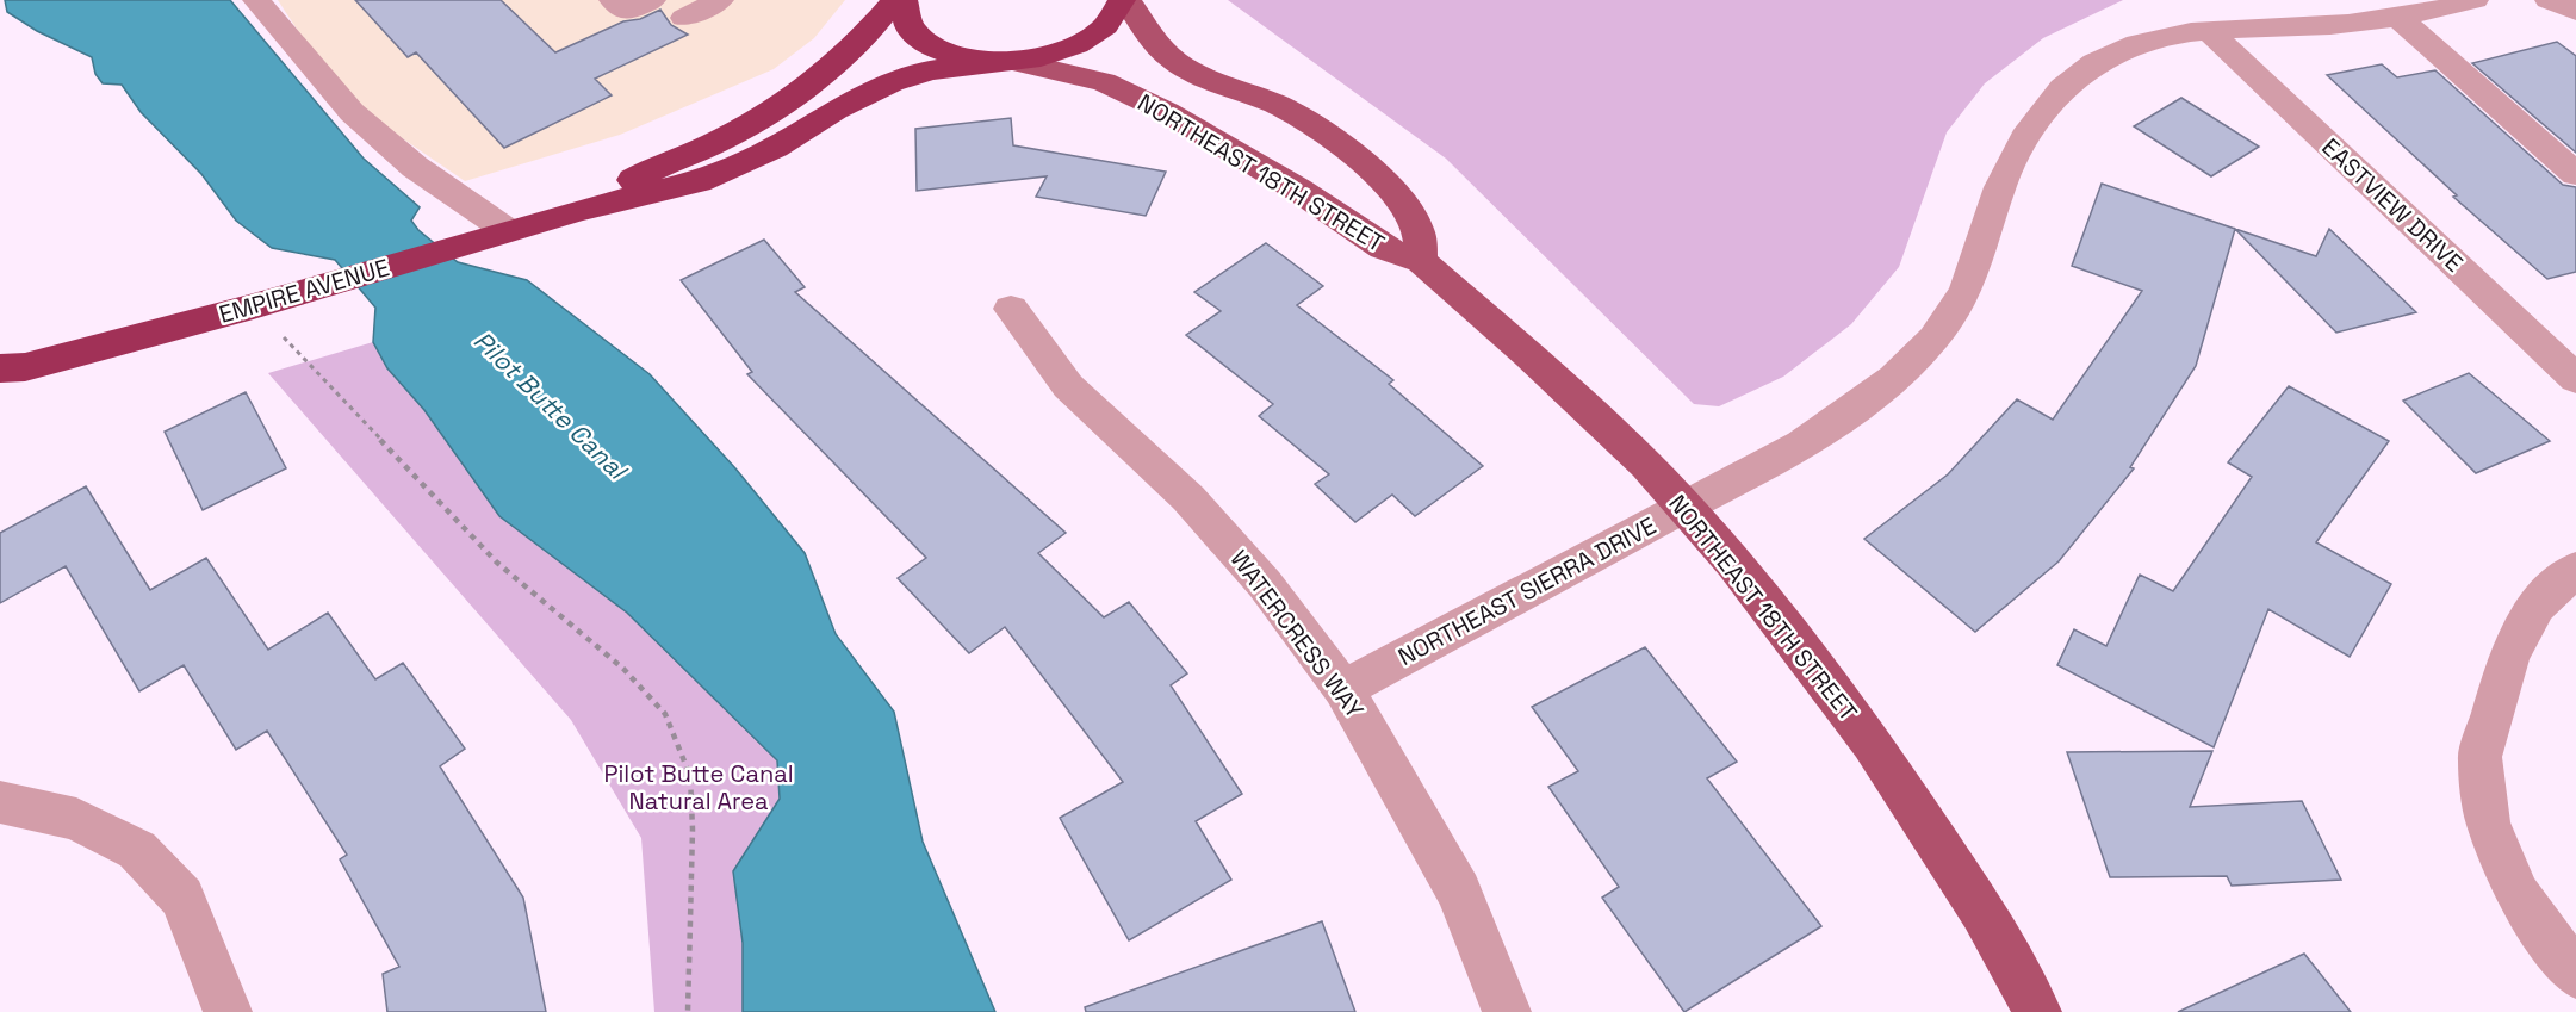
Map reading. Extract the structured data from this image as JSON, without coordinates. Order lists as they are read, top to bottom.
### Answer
{
  "streets": {
    "highway": ["EMPIRE AVENUE"],
    "main road": ["NORTHEAST 18TH STREET"],
    "street": ["EASTVIEW DRIVE", "NORTHEAST SIERRA DRIVE", "WATERCRESS WAY"]
  },
  "crossings": [
    ["NORTHEAST 18TH STREET", "EMPIRE AVENUE"],
    ["NORTHEAST 18TH STREET", "NORTHEAST SIERRA DRIVE"],
    ["EASTVIEW DRIVE", "NORTHEAST SIERRA DRIVE"],
    ["NORTHEAST SIERRA DRIVE", "WATERCRESS WAY"]
  ],
  "water": ["Pilot Butte Canal"],
  "parks": ["Pilot Butte Canal Natural Area"]
}
